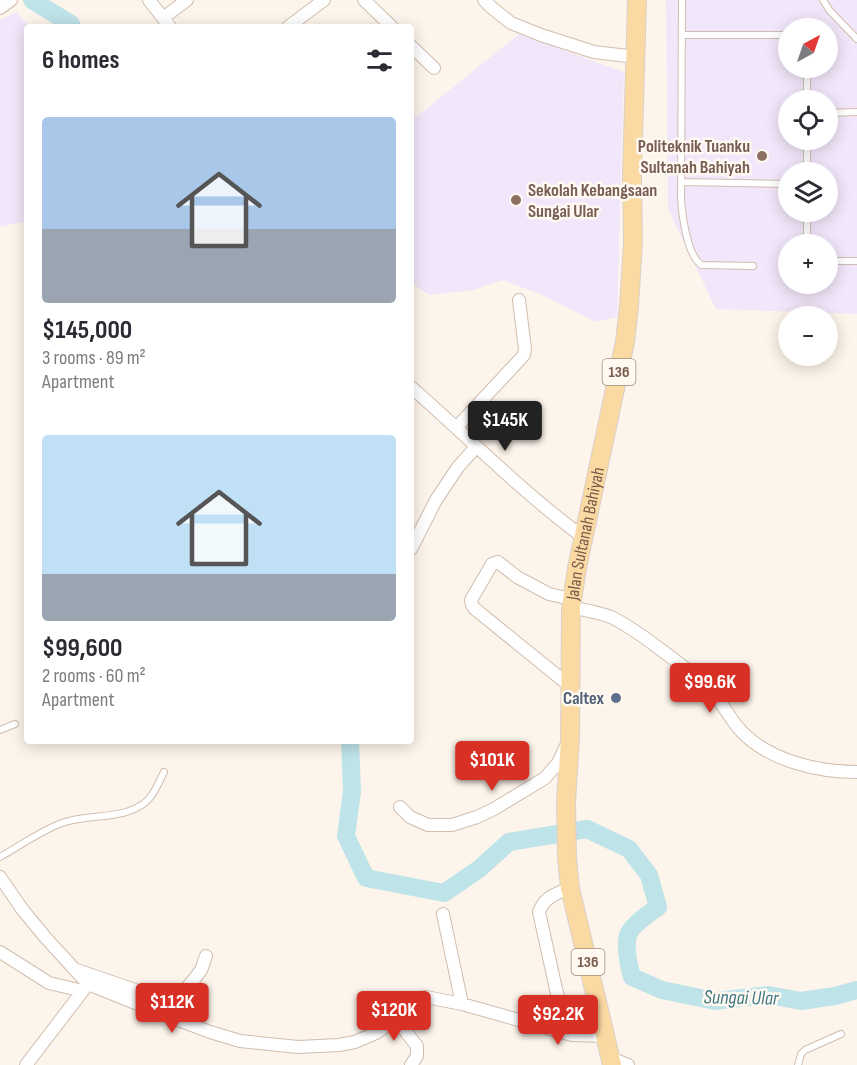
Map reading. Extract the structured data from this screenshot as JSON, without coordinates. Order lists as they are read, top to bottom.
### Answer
{
  "streets": {
    "main road": ["136", "Jalan Sultanah Bahiyah"]
  },
  "water": ["Sungai Ular"],
  "places": ["Politeknik Tuanku Sultanah Bahiyah", "Sekolah Kebangsaan Sungai Ular", "Caltex"],
  "north": "top right",
  "page": {
    "map_buttons": ["+", "−"],
    "heading": "6 homes",
    "list": [
      {
        "name": "$145,000",
        "note": "3 rooms · 89 m² · Apartment"
      },
      {
        "name": "$99,600",
        "note": "2 rooms · 60 m² · Apartment"
      }
    ],
    "price": [
      "$145K",
      "$99.6K",
      "$101K",
      "$112K",
      "$120K",
      "$92.2K"
    ]
  }
}
